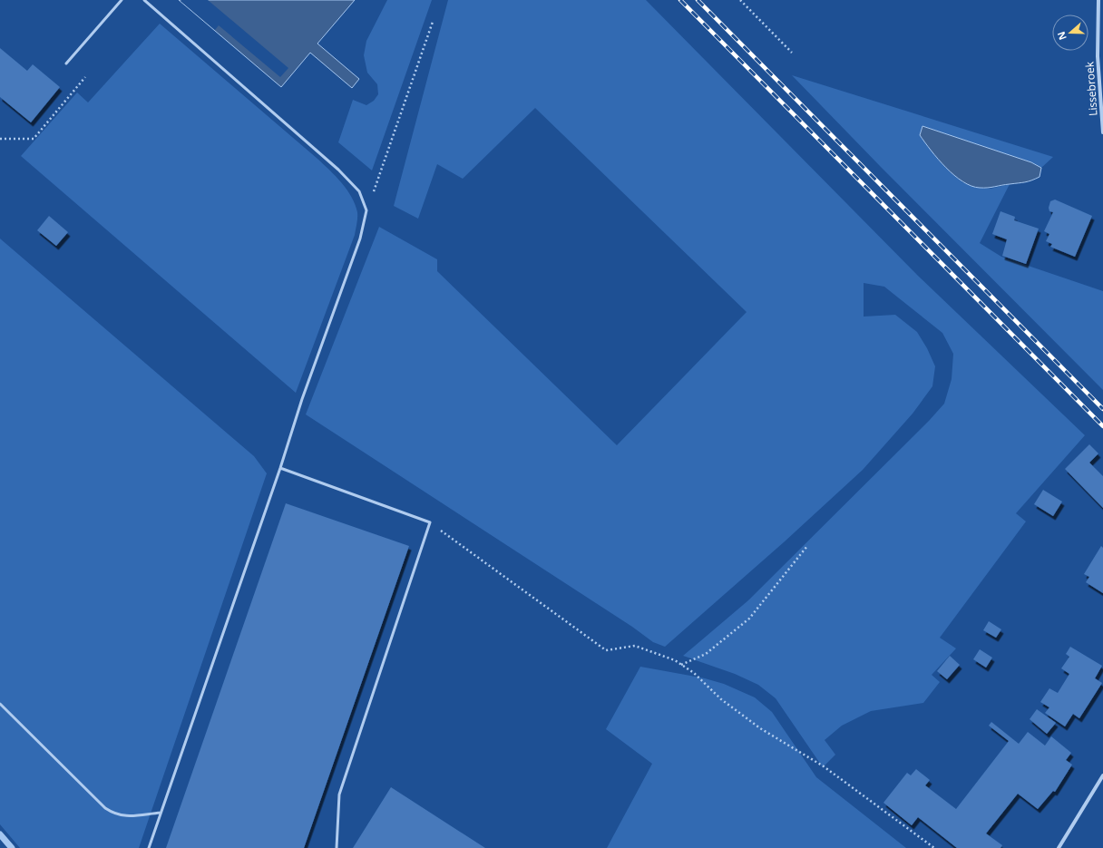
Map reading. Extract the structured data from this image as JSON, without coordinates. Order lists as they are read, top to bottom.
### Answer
{
  "streets": {
    "street": ["Lissebroek"]
  },
  "north": "left"
}
